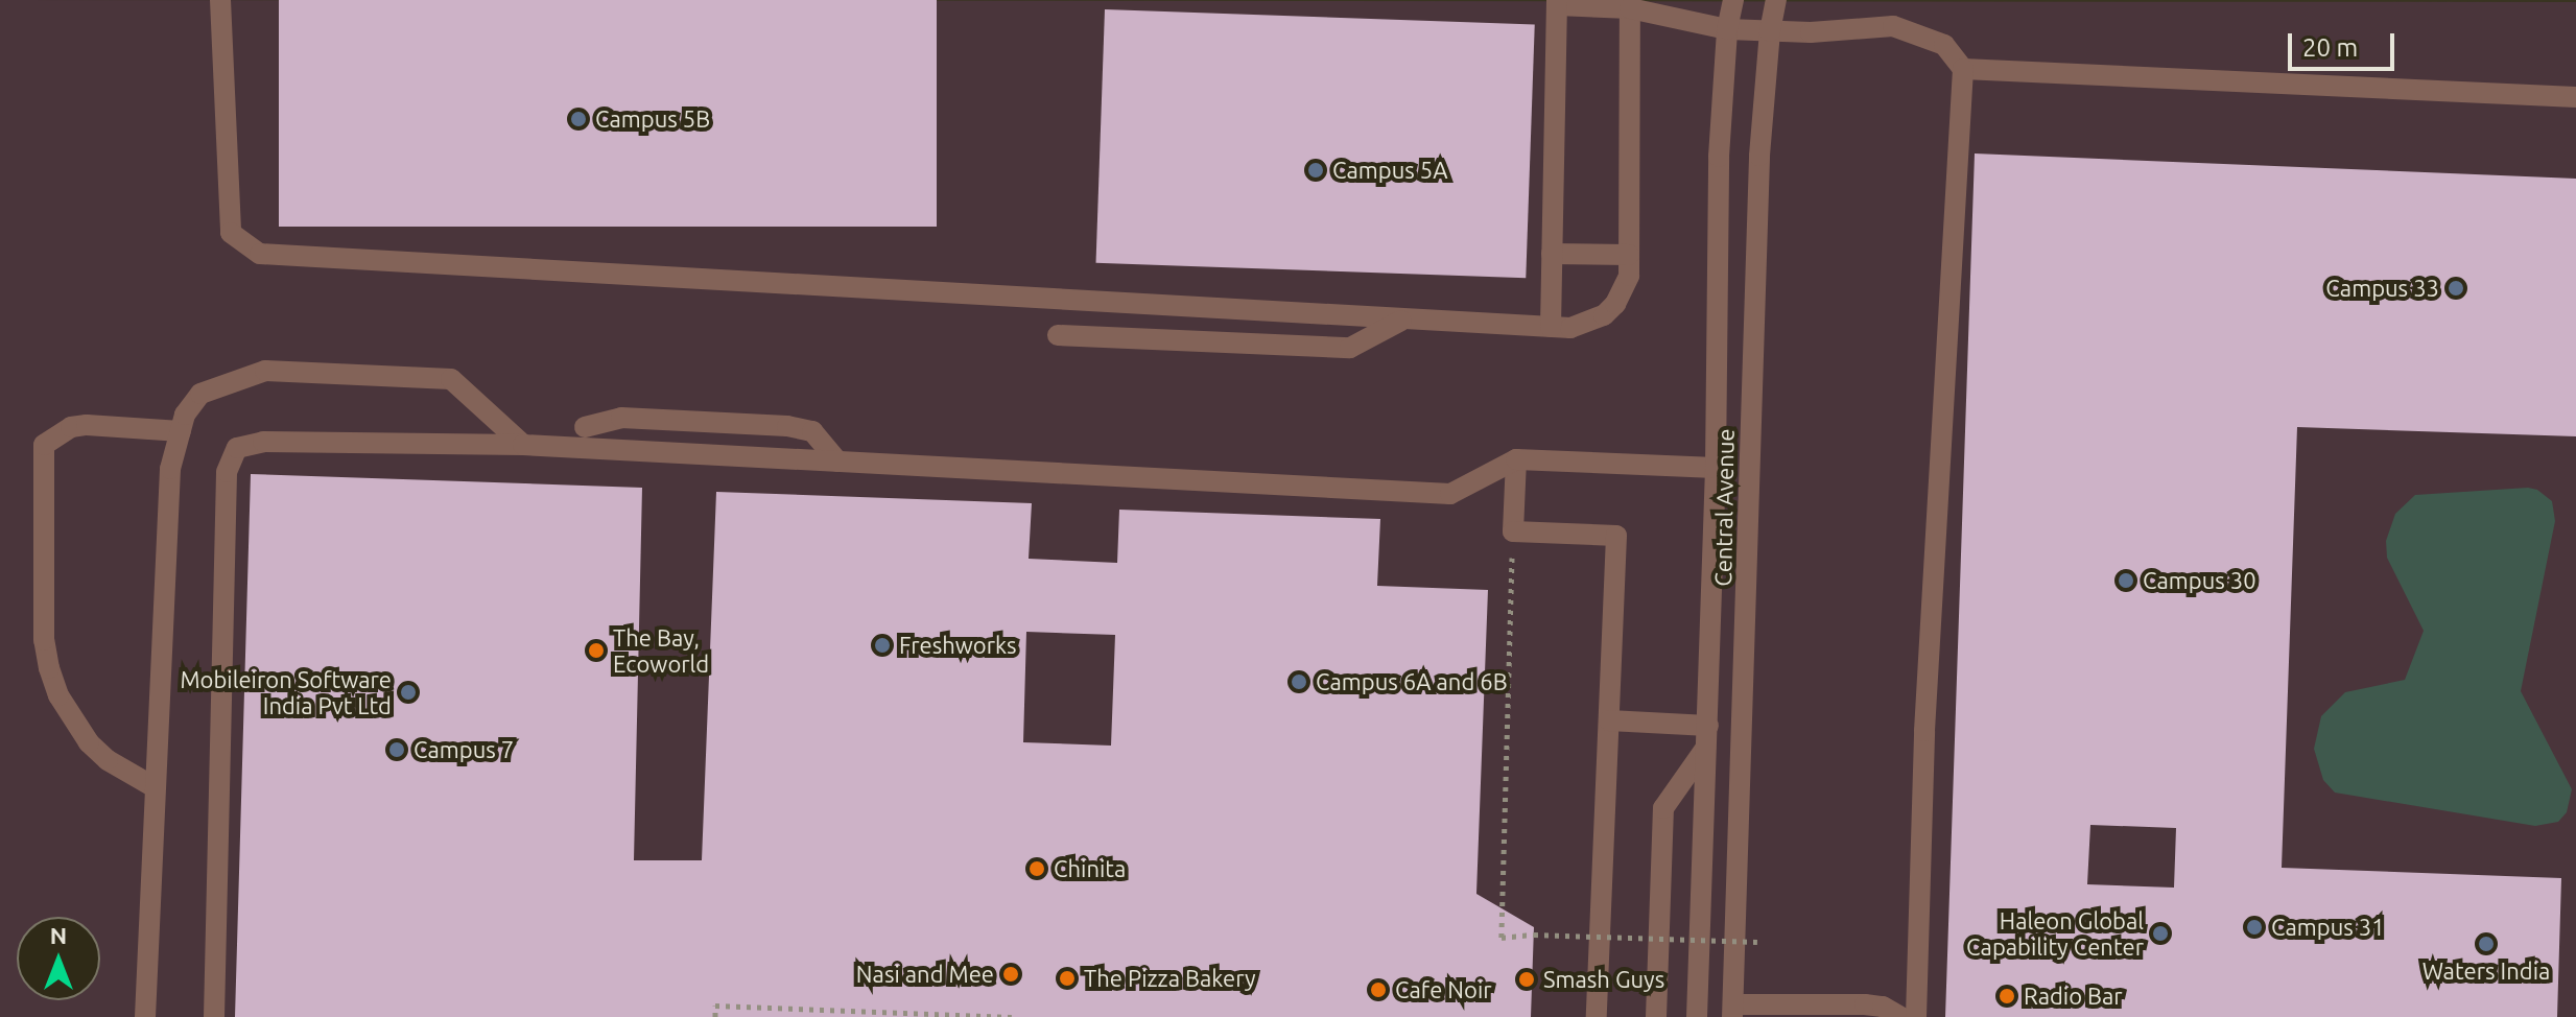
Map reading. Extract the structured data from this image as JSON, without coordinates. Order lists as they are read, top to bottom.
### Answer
{
  "streets": {
    "street": ["Central Avenue"]
  },
  "places": [
    "Campus 5B",
    "Campus 5A",
    "Campus 33",
    "Campus 30",
    "Freshworks",
    "The Bay, Ecoworld",
    "Campus 6A and 6B",
    "Mobileiron Software India Pvt Ltd",
    "Campus 7",
    "Chinita",
    "Campus 31",
    "Haleon Global Capability Center",
    "Waters India",
    "Nasi and Mee",
    "The Pizza Bakery",
    "Smash Guys",
    "Cafe Noir",
    "Radio Bar"
  ],
  "scale_bar": "20 m",
  "north": "top"
}
